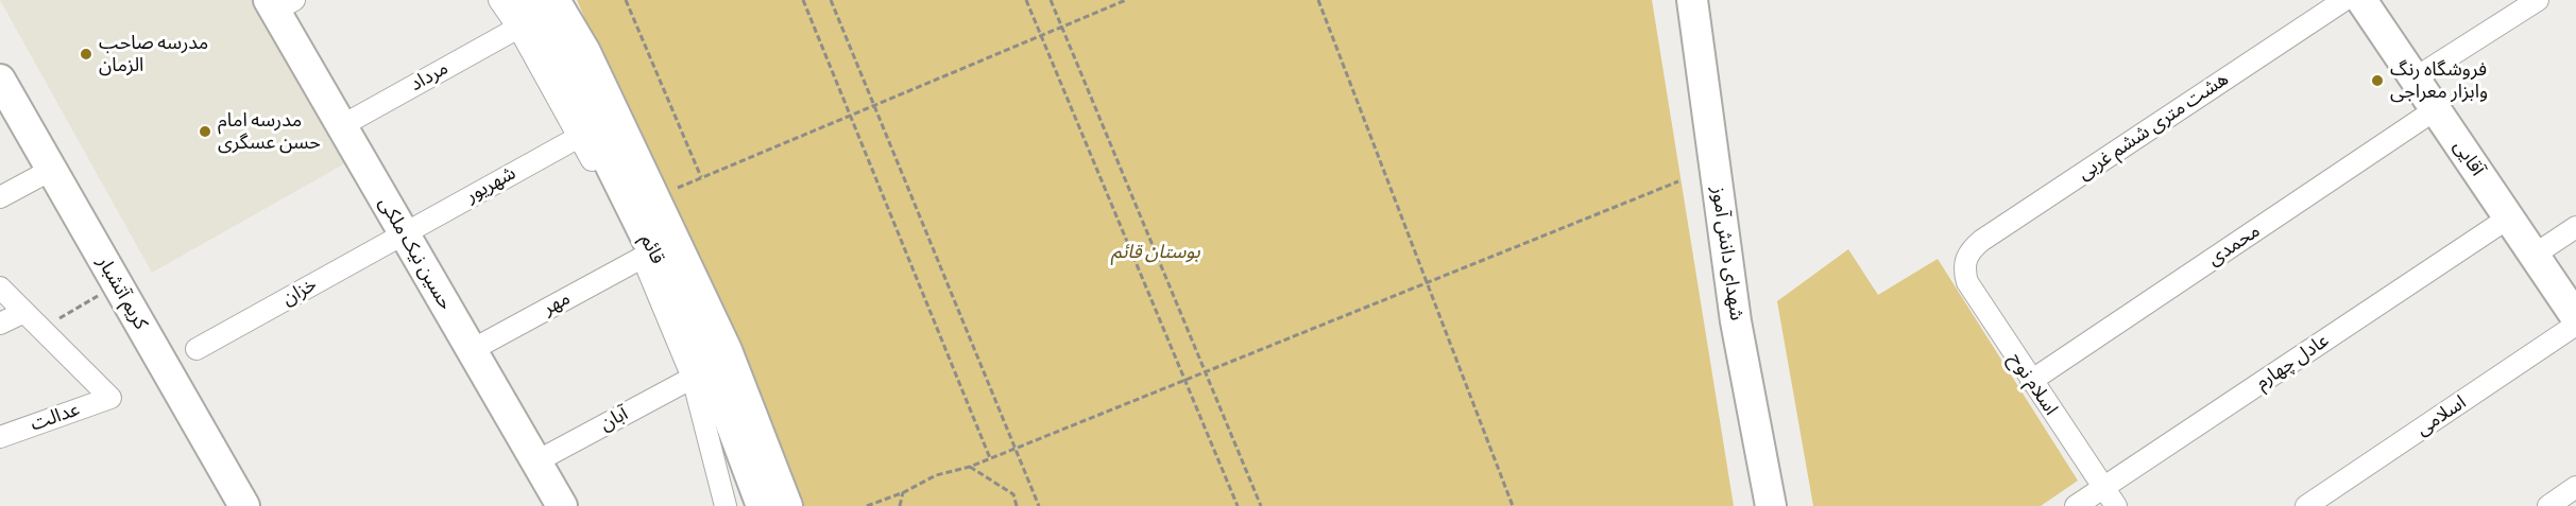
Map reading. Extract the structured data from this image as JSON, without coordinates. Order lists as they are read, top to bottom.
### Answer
{
  "streets": {
    "main road": [
      "آقایی",
      "قائم",
      "حسین نیک ملکی",
      "شهدای دانش آموز",
      "کریم آتشبار"
    ],
    "street": [
      "مرداد",
      "هشت متری ششم غربی",
      "شهریور",
      "محمدی",
      "خزان",
      "مهر",
      "عادل چهارم",
      "اسلام نوح",
      "اسلامی",
      "عدالت",
      "آبان"
    ]
  },
  "crossings": [
    ["مرداد", "قائم"],
    ["مرداد", "حسین نیک ملکی"],
    ["هشت متری ششم غربی", "اسلام نوح"],
    ["آقایی", "محمدی"],
    ["آقایی", "عادل چهارم"],
    ["شهریور", "حسین نیک ملکی"],
    ["شهریور", "خزان"],
    ["محمدی", "اسلام نوح"],
    ["حسین نیک ملکی", "خزان"],
    ["حسین نیک ملکی", "مهر"],
    ["حسین نیک ملکی", "آبان"],
    ["عادل چهارم", "اسلام نوح"]
  ],
  "parks": ["بوستان قائم"],
  "places": ["مدرسه صاحب الزمان", "فروشگاه رنگ وابزار معراجی", "مدرسه امام حسن عسگری"]
}
